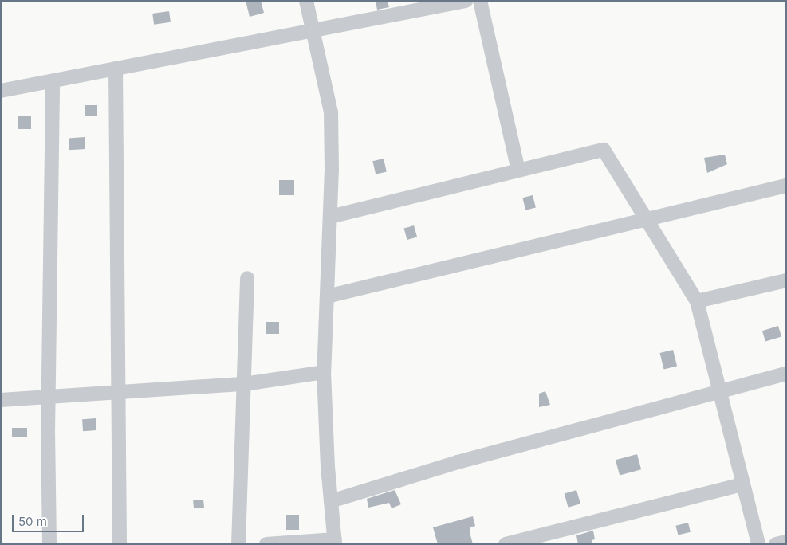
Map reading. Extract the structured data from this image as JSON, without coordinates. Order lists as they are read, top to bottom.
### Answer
{
  "scale_bar": "50 m"
}
